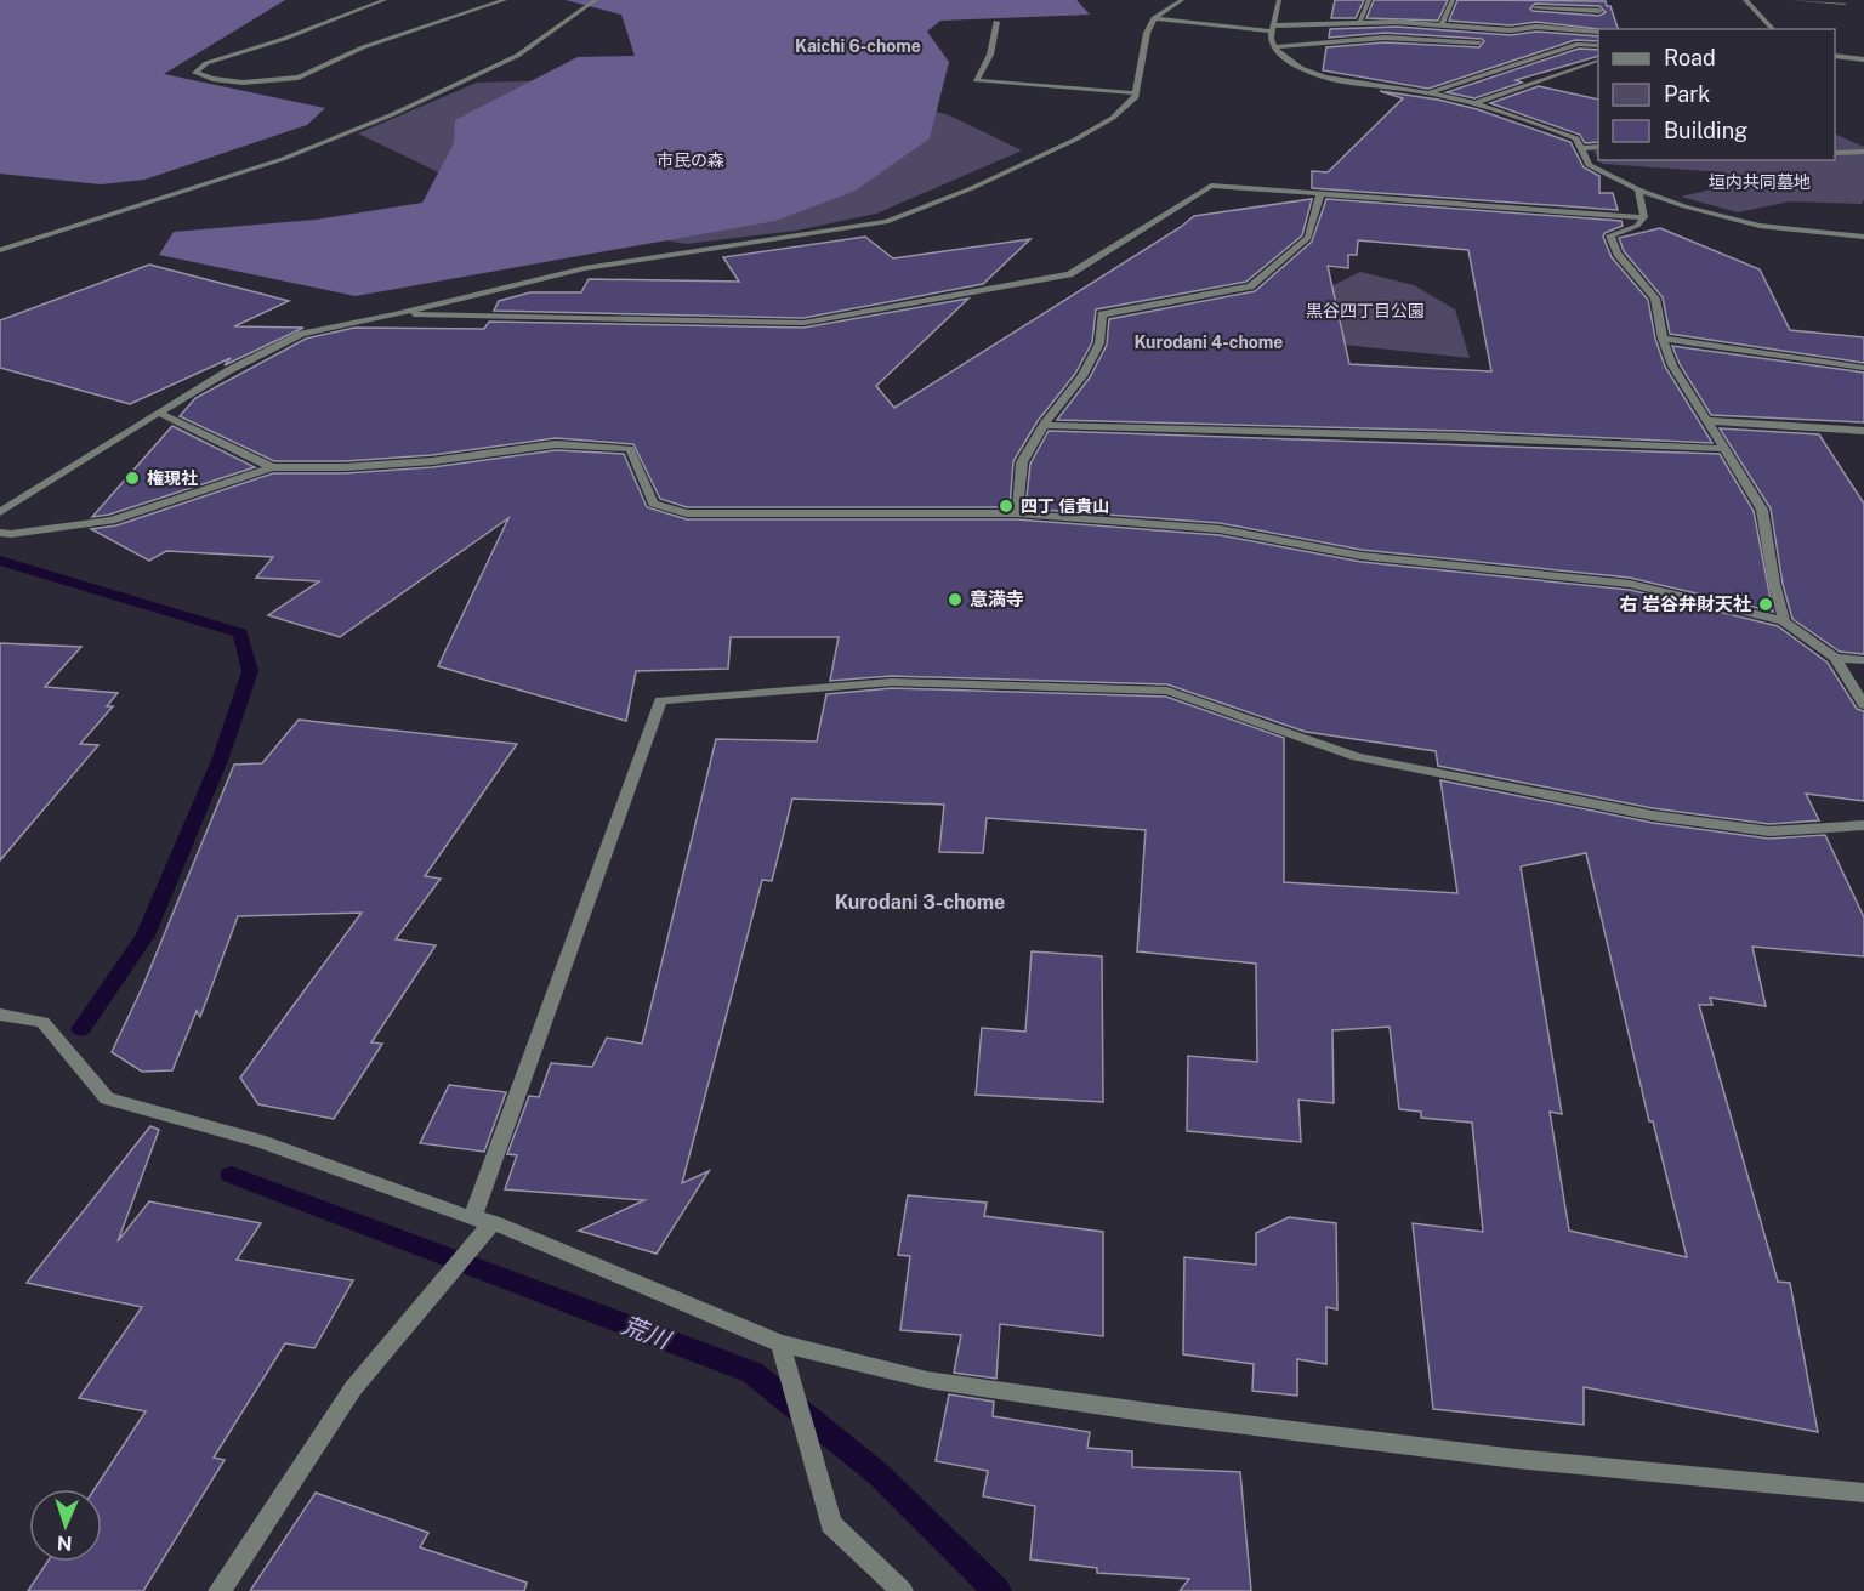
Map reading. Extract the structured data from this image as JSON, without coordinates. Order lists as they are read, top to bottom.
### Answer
{
  "districts": ["Kaichi 6-chome", "Kurodani 4-chome", "Kurodani 3-chome"],
  "water": ["荒川"],
  "parks": ["市民の森", "垣内共同墓地", "黒谷四丁目公園"],
  "places": [
    "権現社",
    "四丁 信貴山",
    "意満寺",
    "右 岩谷弁財天社"
  ],
  "legend": ["Road", "Park", "Building"],
  "north": "bottom"
}
